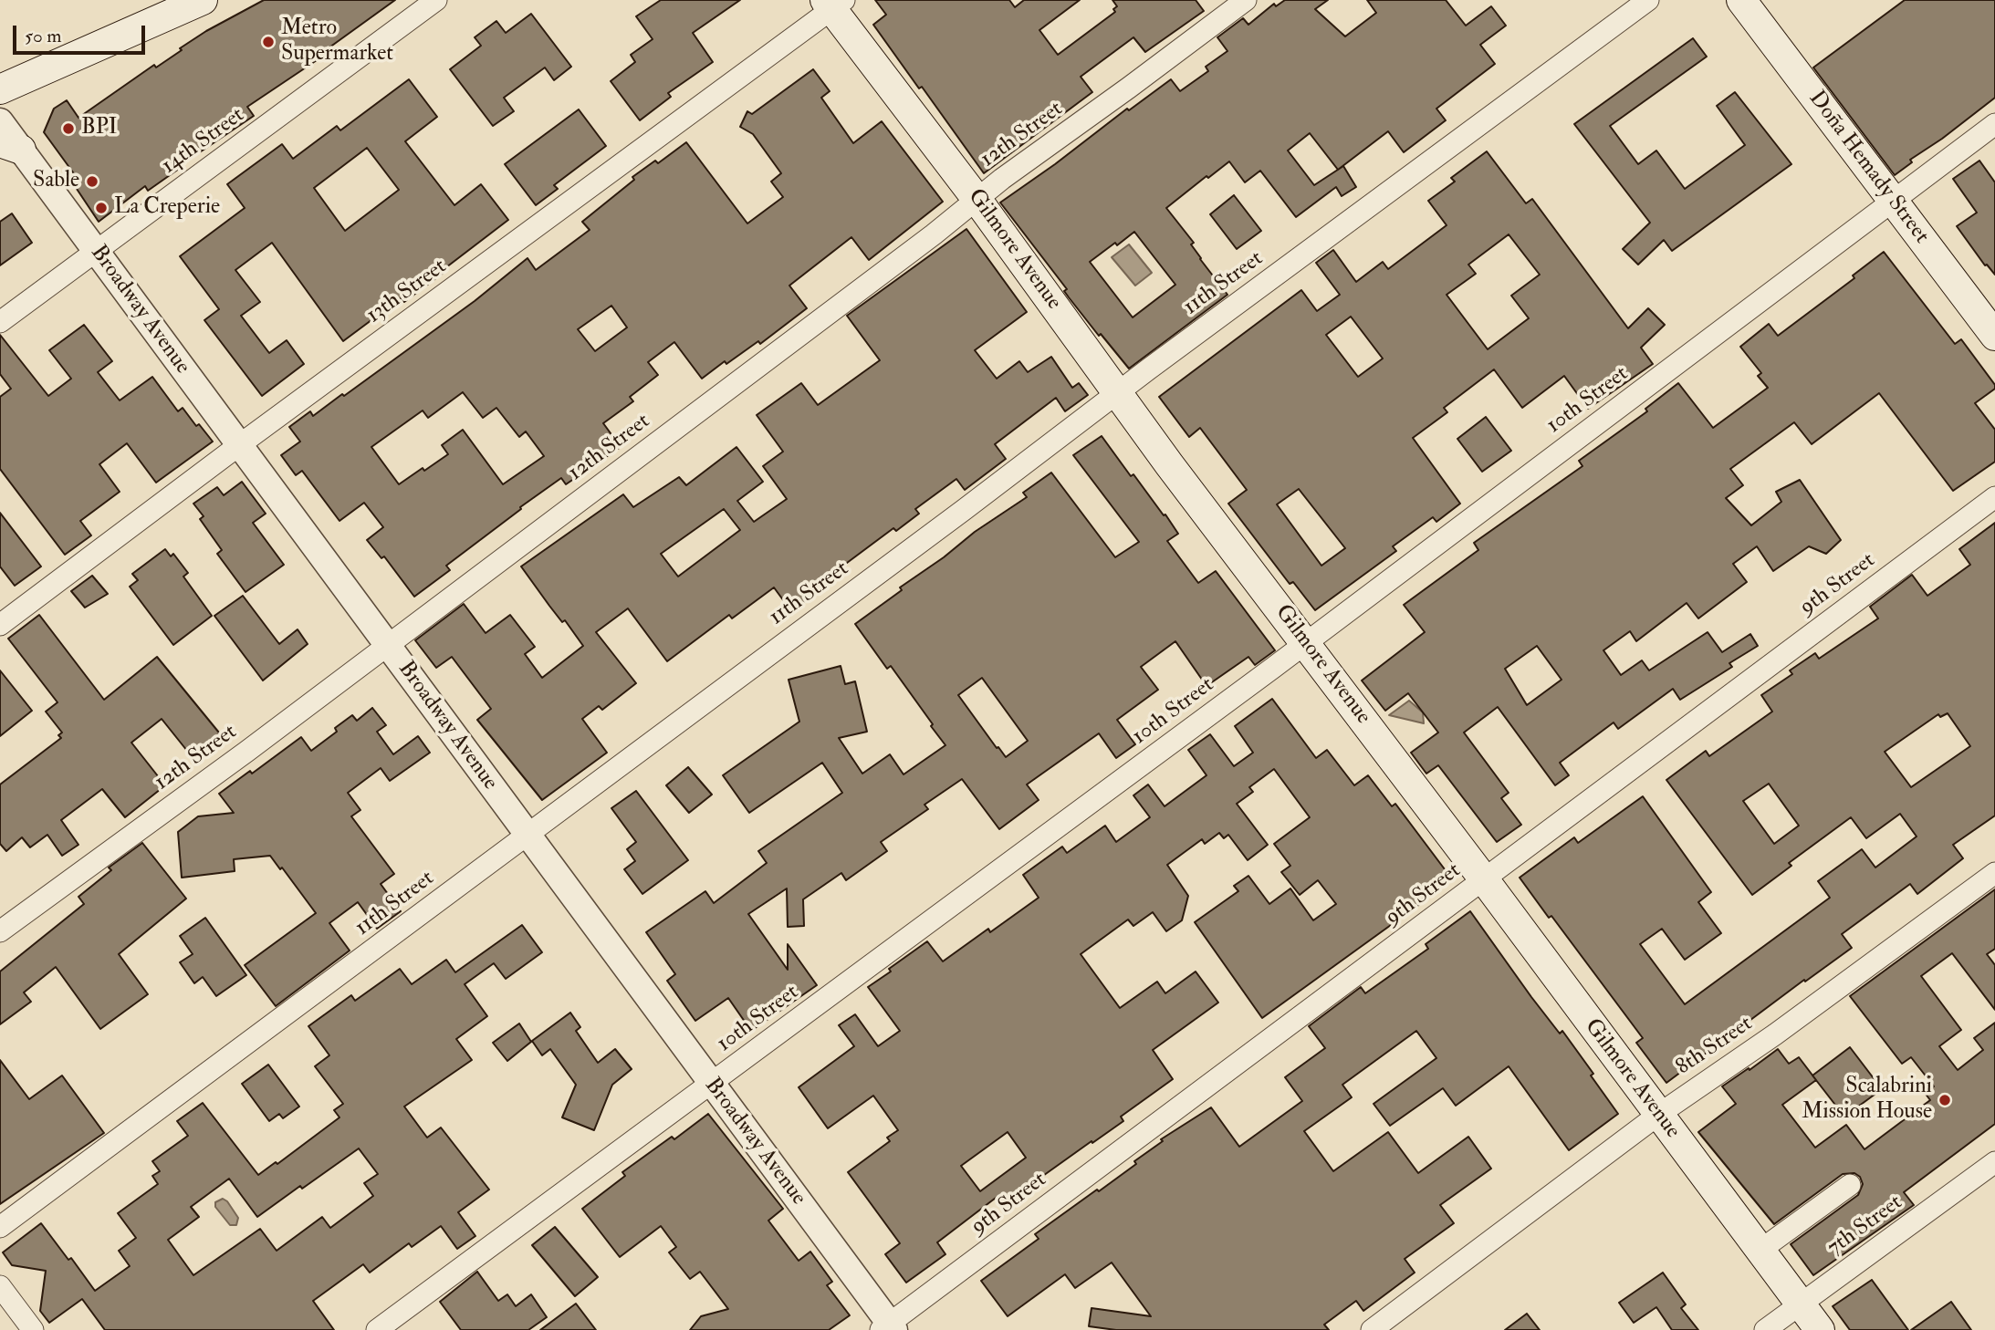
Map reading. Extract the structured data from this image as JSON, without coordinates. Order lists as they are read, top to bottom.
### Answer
{
  "streets": {
    "main road": ["Doña Hemady Street", "Gilmore Avenue"],
    "street": [
      "12th Street",
      "14th Street",
      "11th Street",
      "13th Street",
      "Broadway Avenue",
      "10th Street",
      "9th Street",
      "8th Street",
      "7th Street"
    ]
  },
  "crossings": [
    ["12th Street", "Gilmore Avenue"],
    ["12th Street", "Broadway Avenue"],
    ["14th Street", "Broadway Avenue"],
    ["Doña Hemady Street", "10th Street"],
    ["Gilmore Avenue", "11th Street"],
    ["Gilmore Avenue", "13th Street"],
    ["Gilmore Avenue", "10th Street"],
    ["Gilmore Avenue", "9th Street"],
    ["Gilmore Avenue", "8th Street"],
    ["Gilmore Avenue", "7th Street"],
    ["11th Street", "Broadway Avenue"],
    ["13th Street", "Broadway Avenue"],
    ["Broadway Avenue", "10th Street"],
    ["Broadway Avenue", "9th Street"]
  ],
  "places": [
    "Metro Supermarket",
    "BPI",
    "Sable",
    "La Creperie",
    "Scalabrini Mission House"
  ],
  "scale_bar": "50 m"
}
